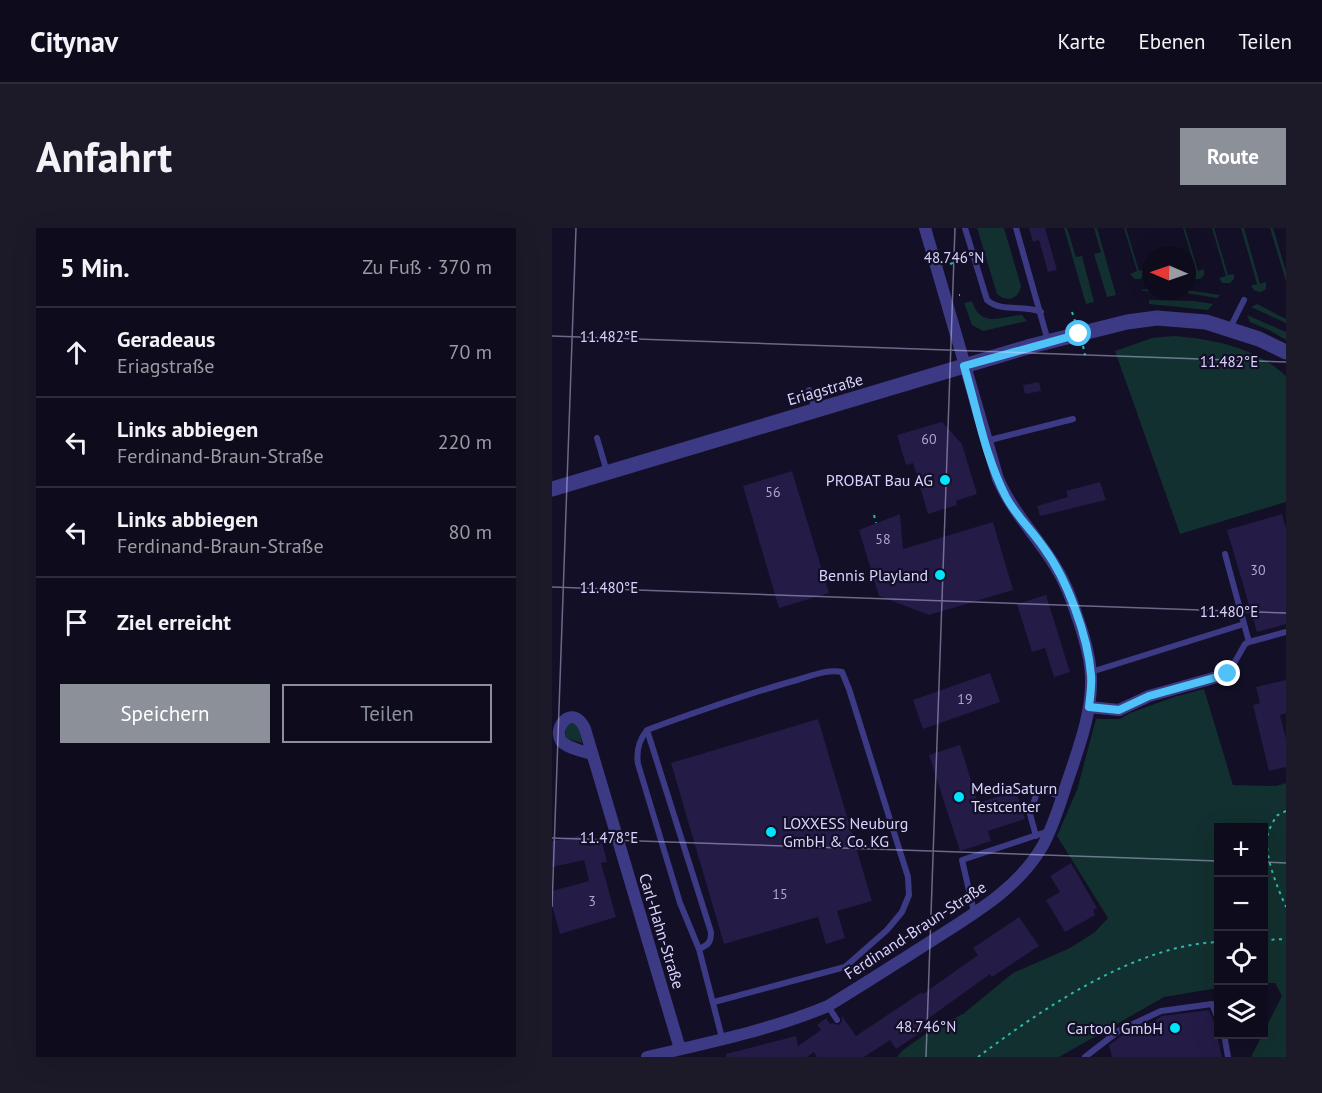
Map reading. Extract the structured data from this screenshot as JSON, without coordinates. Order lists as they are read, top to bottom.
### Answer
{
  "streets": {
    "street": ["Eriagstraße", "Ferdinand-Braun-Straße", "Carl-Hahn-Straße"]
  },
  "crossings": [
    ["Eriagstraße", "Ferdinand-Braun-Straße"],
    ["Ferdinand-Braun-Straße", "Carl-Hahn-Straße"]
  ],
  "places": [
    "PROBAT Bau AG",
    "Bennis Playland",
    "MediaSaturn Testcenter",
    "LOXXESS Neuburg GmbH & Co. KG",
    "Cartool GmbH"
  ],
  "house_numbers": [
    "60",
    "56",
    "58",
    "30",
    "19",
    "15",
    "3"
  ],
  "north": "left",
  "page": {
    "header": "Citynav",
    "nav": ["Karte", "Ebenen", "Teilen"],
    "buttons": [
      "Route",
      ["Speichern", "Teilen"]
    ],
    "title": "Anfahrt",
    "heading": ["5 Min.", "Zu Fuß · 370 m"],
    "list": [
      ["Geradeaus", "Eriagstraße", "70 m"],
      ["Links abbiegen", "Ferdinand-Braun-Straße", "220 m"],
      ["Links abbiegen", "Ferdinand-Braun-Straße", "80 m"],
      "Ziel erreicht"
    ],
    "map_buttons": ["+", "−"]
  },
  "coordinates": [
    "48.746°N",
    "11.482°E",
    "11.480°E",
    "11.478°E"
  ]
}
